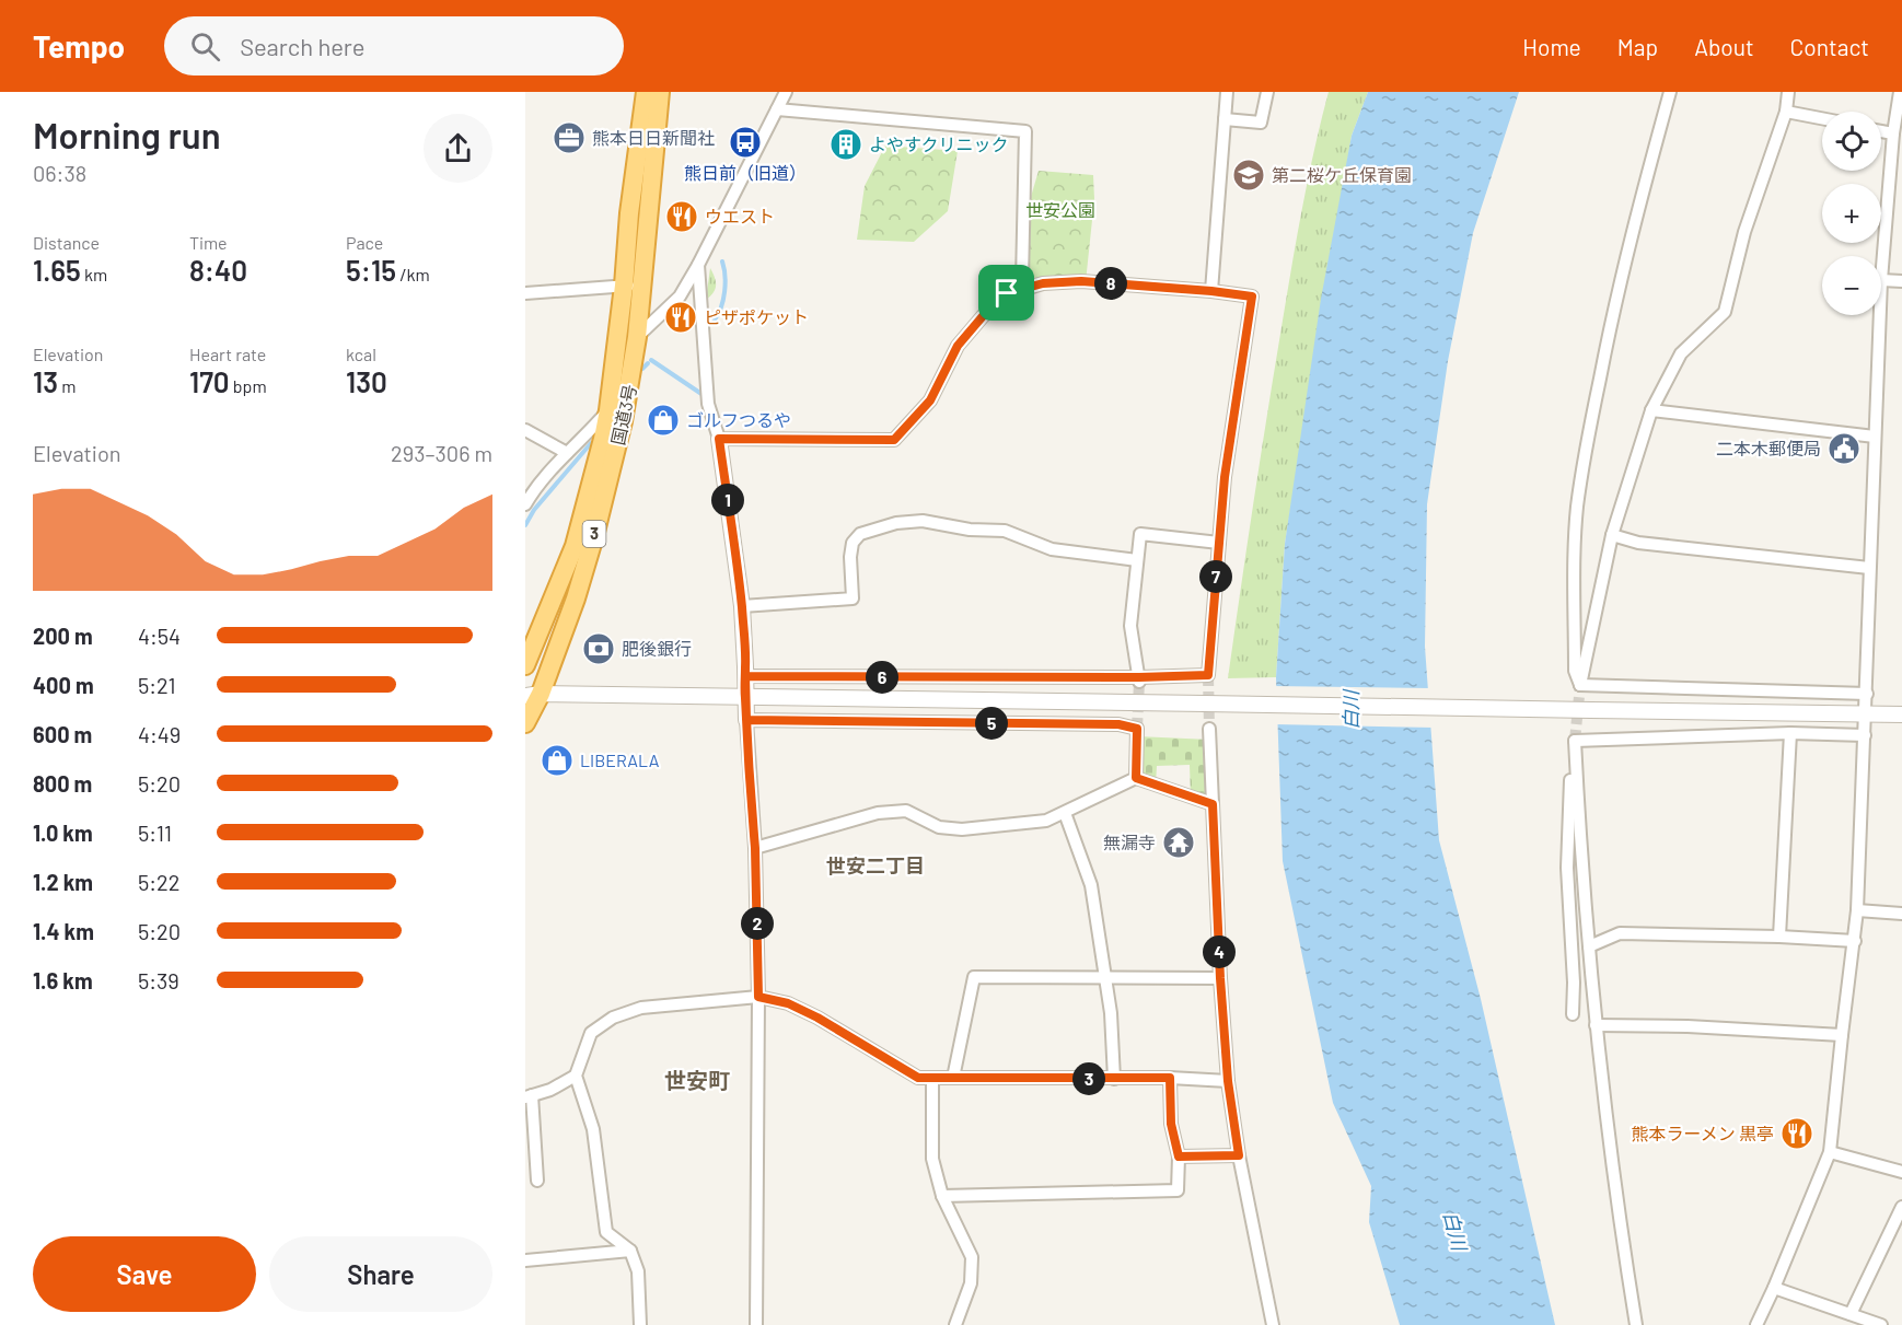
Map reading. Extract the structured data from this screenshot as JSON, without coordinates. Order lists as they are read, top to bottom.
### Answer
{
  "streets": {
    "highway": ["国道3号", "3"]
  },
  "districts": ["世安二丁目", "世安町"],
  "water": ["白川"],
  "parks": ["世安公園"],
  "places": {
    "office": ["熊本日日新聞社"],
    "bus stop": ["熊日前（旧道）"],
    "building": ["よやすクリニック"],
    "school or university": ["第二桜ケ丘保育園"],
    "restaurant": ["ウエスト", "ピザポケット", "熊本ラーメン 黒亭"],
    "shop": ["ゴルフつるや", "LIBERALA"],
    "public building": ["二本木郵便局"],
    "bank": ["肥後銀行"],
    "temple": ["無漏寺"]
  },
  "page": {
    "header": "Tempo",
    "search": "Search here",
    "nav": [
      "Home",
      "Map",
      "About",
      "Contact"
    ],
    "heading": ["Morning run", "06:38"],
    "map_buttons": ["+", "−"],
    "stats": [
      ["Distance", "1.65 km"],
      ["Time", "8:40"],
      ["Pace", "5:15 /km"],
      ["Elevation", "13 m"],
      ["Heart rate", "170 bpm"],
      ["kcal", "130"]
    ],
    "pins": [
      "8",
      "1",
      "7",
      "6",
      "5",
      "2",
      "4",
      "3"
    ],
    "chart": ["Elevation", "293–306 m"],
    "list": [
      {
        "name": "200 m",
        "note": "4:54"
      },
      {
        "name": "400 m",
        "note": "5:21"
      },
      {
        "name": "600 m",
        "note": "4:49"
      },
      {
        "name": "800 m",
        "note": "5:20"
      },
      {
        "name": "1.0 km",
        "note": "5:11"
      },
      {
        "name": "1.2 km",
        "note": "5:22"
      },
      {
        "name": "1.4 km",
        "note": "5:20"
      },
      {
        "name": "1.6 km",
        "note": "5:39"
      }
    ],
    "buttons": ["Save", "Share"]
  }
}
